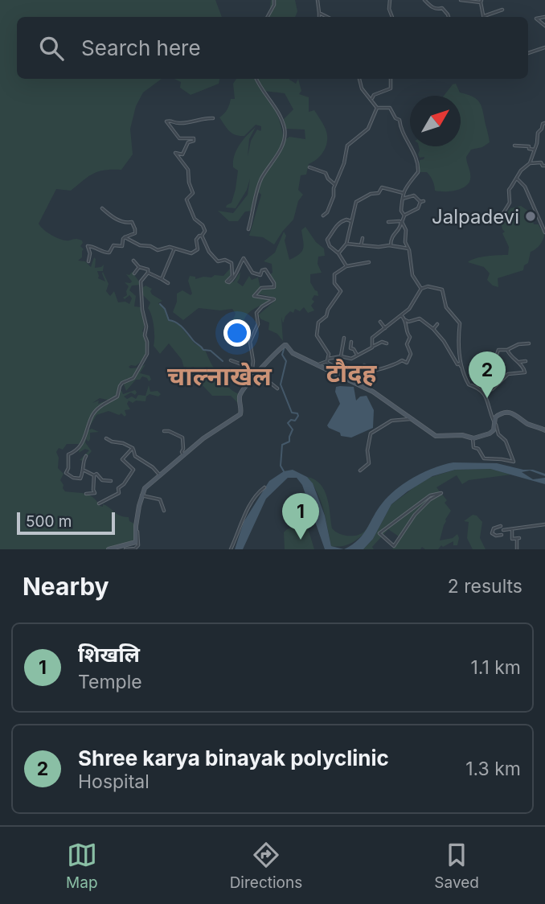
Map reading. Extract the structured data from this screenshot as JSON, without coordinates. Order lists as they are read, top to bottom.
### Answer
{
  "districts": ["टौदह", "चाल्नाखेल"],
  "places": ["Jalpadevi"],
  "scale_bar": "500 m",
  "north": "top right",
  "page": {
    "search": "Search here",
    "pins": ["2", "1"],
    "scale": "500 m",
    "heading": ["Nearby", "2 results"],
    "list": [
      {
        "mark": "1",
        "name": "शिखलि",
        "note": "Temple",
        "value": "1.1 km"
      },
      {
        "mark": "2",
        "name": "Shree karya binayak polyclinic",
        "note": "Hospital",
        "value": "1.3 km"
      }
    ],
    "nav": ["Map", "Directions", "Saved"]
  }
}
